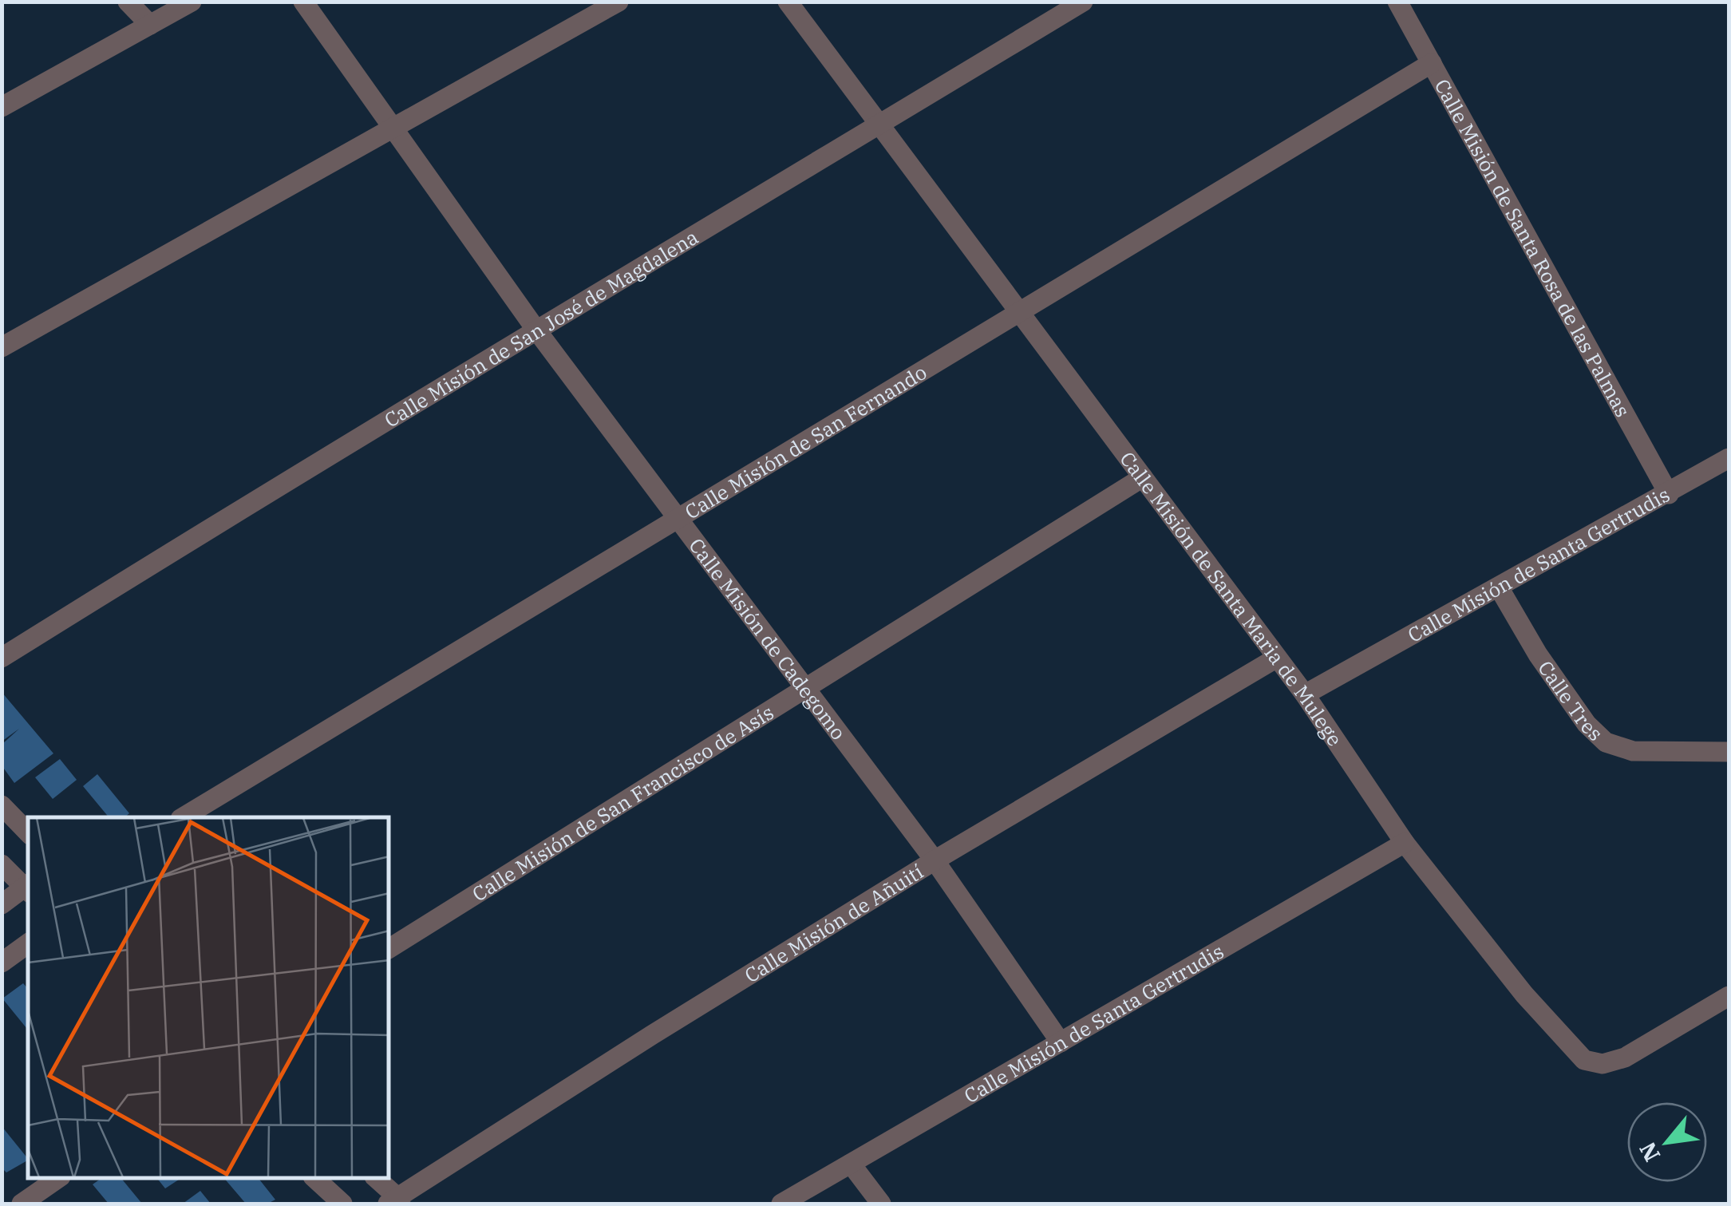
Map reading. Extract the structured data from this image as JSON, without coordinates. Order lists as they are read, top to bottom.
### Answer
{
  "streets": {
    "street": [
      "Calle Misión de Santa Rosa de las Palmas",
      "Calle Misión de San José de Magdalena",
      "Calle Misión de San Fernando",
      "Calle Misión de Santa Gertrudis",
      "Calle Misión de Santa Maria de Mulege",
      "Calle Misión de Cadegomo",
      "Calle Tres",
      "Calle Misión de San Francisco de Asís",
      "Calle Misión de Añuití"
    ]
  },
  "crossings": [
    ["Calle Misión de Santa Rosa de las Palmas", "Calle Misión de San Fernando"],
    ["Calle Misión de Santa Rosa de las Palmas", "Calle Misión de Santa Gertrudis"],
    ["Calle Misión de San José de Magdalena", "Calle Misión de Santa Maria de Mulege"],
    ["Calle Misión de San José de Magdalena", "Calle Misión de Cadegomo"],
    ["Calle Misión de San Fernando", "Calle Misión de Santa Maria de Mulege"],
    ["Calle Misión de San Fernando", "Calle Misión de Cadegomo"],
    ["Calle Misión de Santa Gertrudis", "Calle Misión de Santa Maria de Mulege"],
    ["Calle Misión de Santa Gertrudis", "Calle Misión de Cadegomo"],
    ["Calle Misión de Santa Gertrudis", "Calle Tres"],
    ["Calle Misión de Santa Maria de Mulege", "Calle Misión de San Francisco de Asís"],
    ["Calle Misión de Santa Maria de Mulege", "Calle Misión de Añuití"],
    ["Calle Misión de Cadegomo", "Calle Misión de San Francisco de Asís"],
    ["Calle Misión de Cadegomo", "Calle Misión de Añuití"]
  ],
  "north": "bottom left"
}
